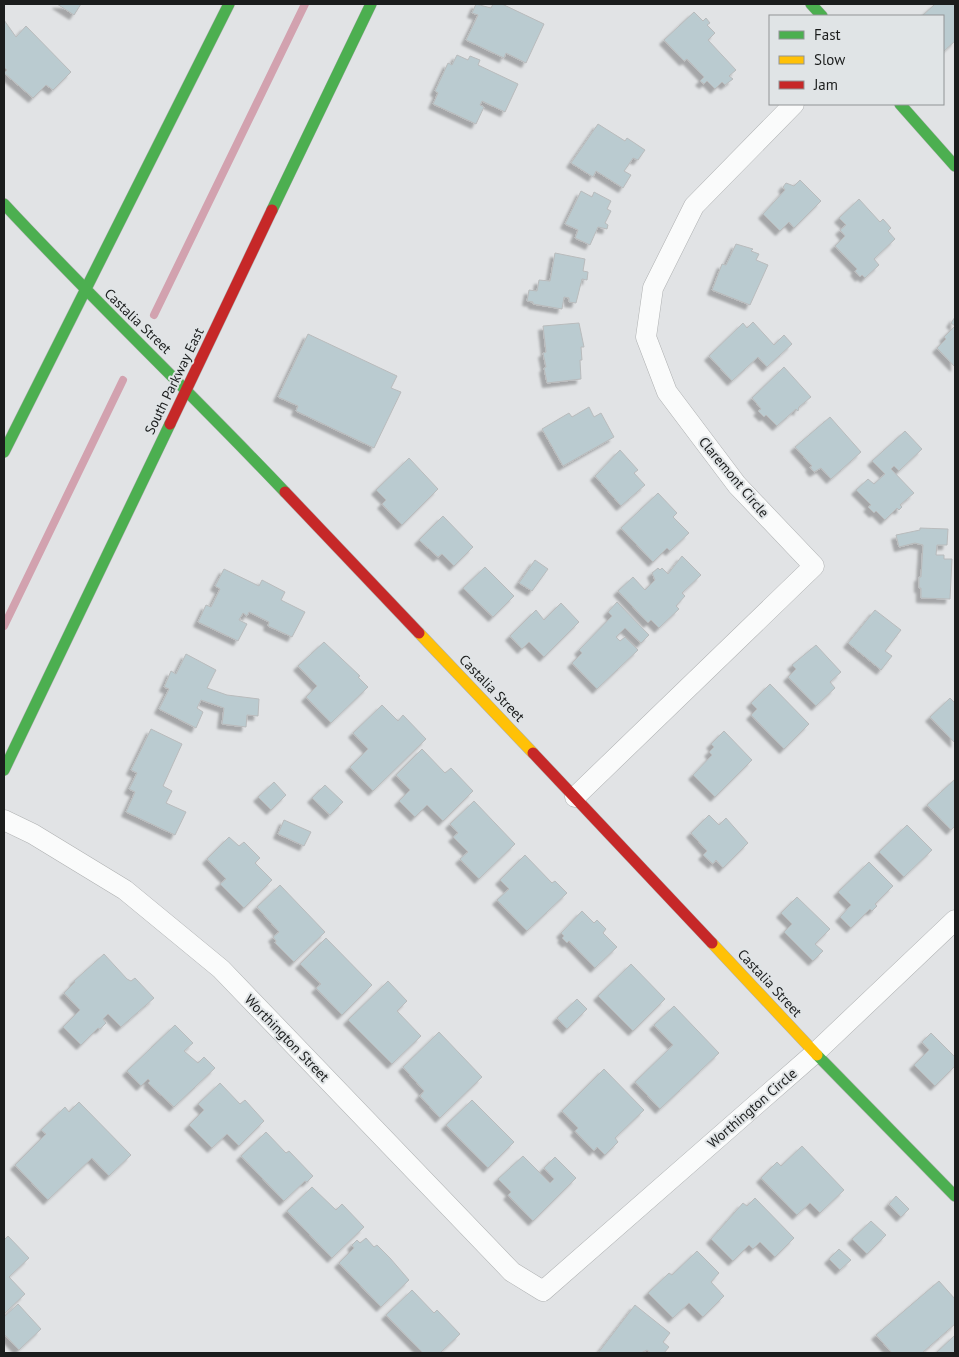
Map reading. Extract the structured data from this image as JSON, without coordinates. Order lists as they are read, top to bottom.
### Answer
{
  "streets": {
    "street": [
      "Castalia Street",
      "South Parkway East",
      "Claremont Circle",
      "Worthington Street",
      "Worthington Circle"
    ]
  },
  "crossings": [
    ["Castalia Street", "South Parkway East"],
    ["Castalia Street", "Claremont Circle"],
    ["Castalia Street", "Worthington Circle"],
    ["Worthington Street", "Worthington Circle"]
  ],
  "legend": ["Fast", "Slow", "Jam"]
}
